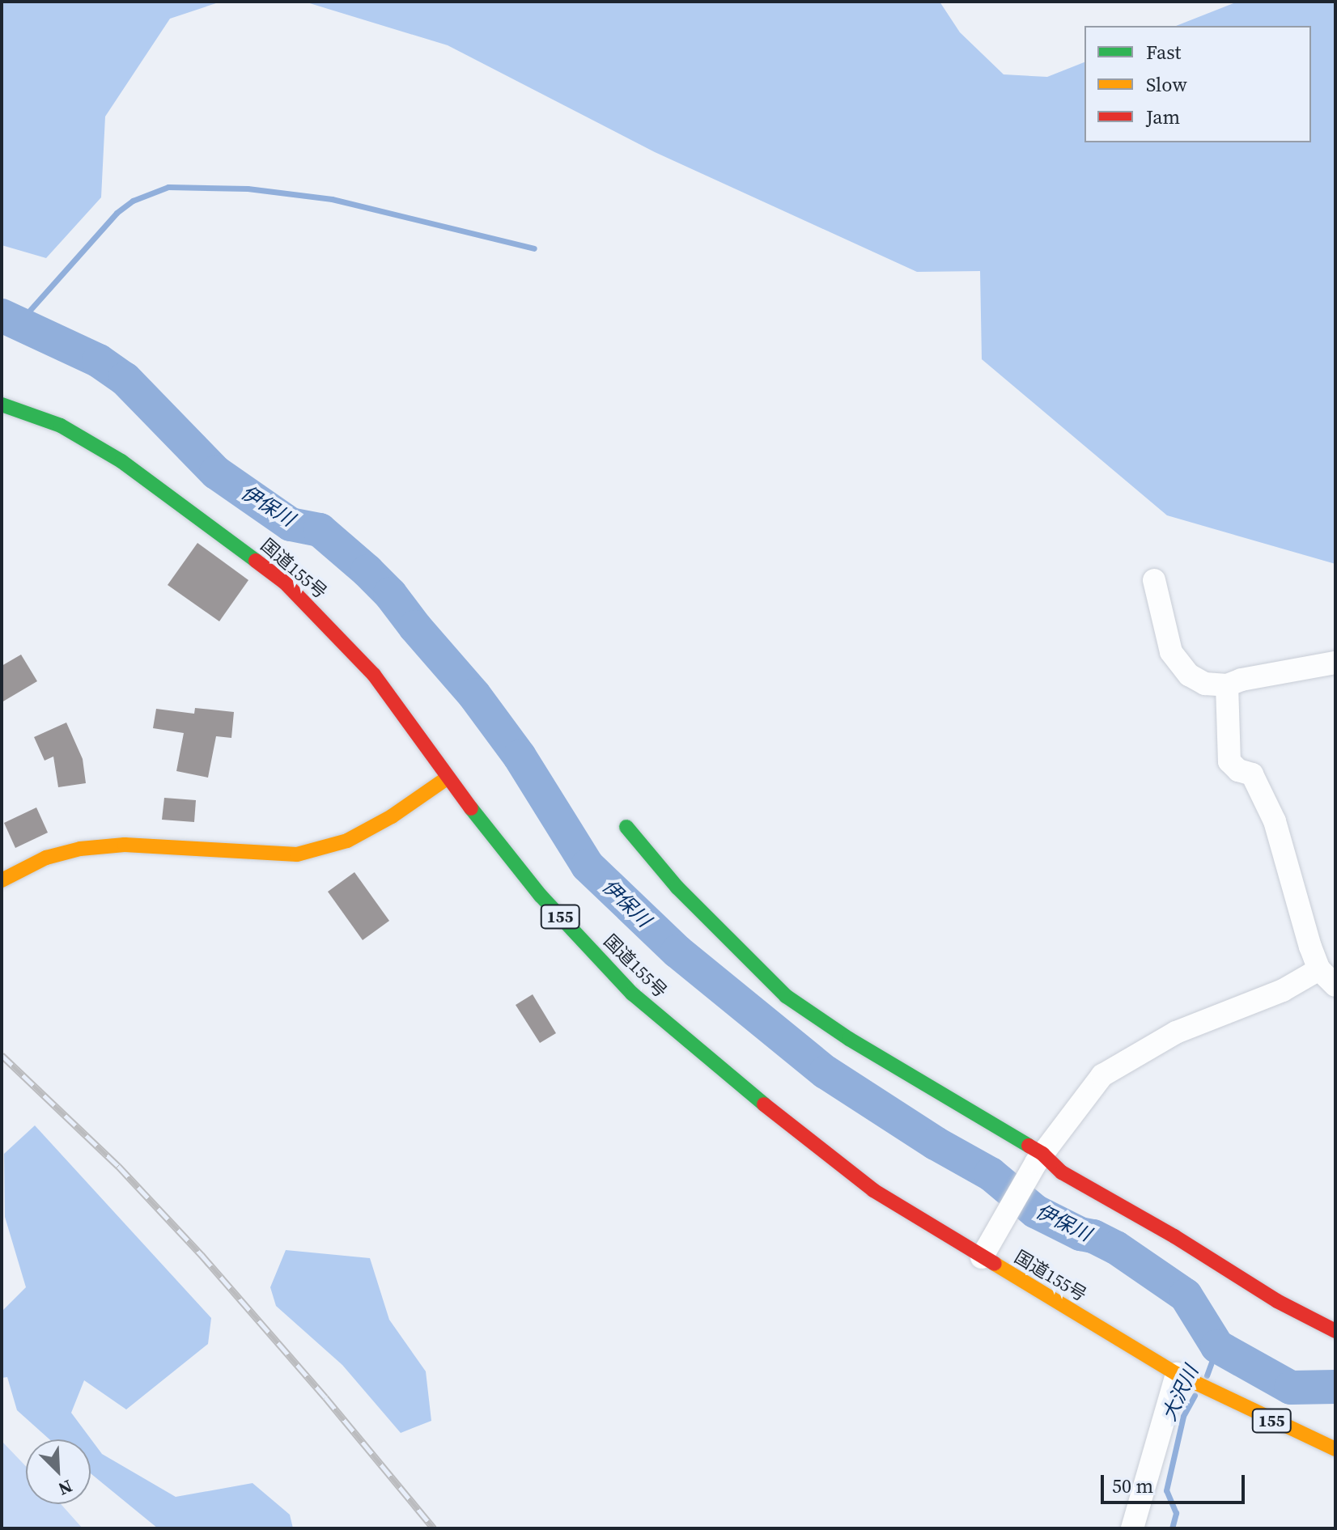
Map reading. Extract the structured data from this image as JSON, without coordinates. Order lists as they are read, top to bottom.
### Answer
{
  "streets": {
    "main road": ["国道155号", "155"]
  },
  "water": ["伊保川", "大沢川"],
  "legend": ["Fast", "Slow", "Jam"],
  "scale_bar": "50 m",
  "north": "bottom right"
}
